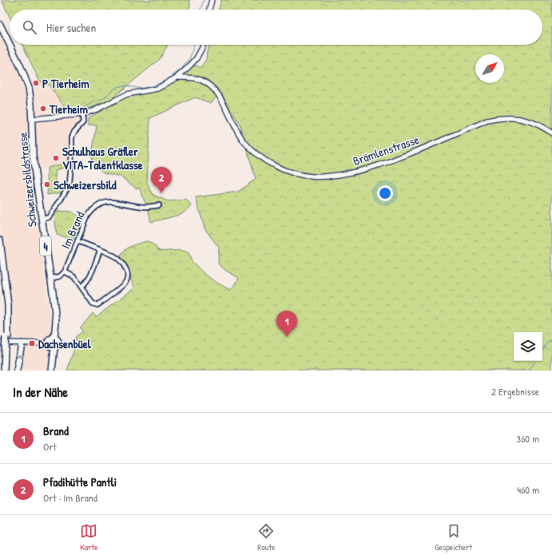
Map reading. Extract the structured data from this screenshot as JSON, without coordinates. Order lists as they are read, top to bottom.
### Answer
{
  "streets": {
    "main road": ["Schweizersbildstrasse", "4"],
    "street": ["Brämlenstrasse", "Im Brand"]
  },
  "crossings": [
    ["Schweizersbildstrasse", "4"]
  ],
  "places": {
    "other": [
      "P Tierheim",
      "Tierheim",
      "Schulhaus Gräfler VITA-Talentklasse",
      "Schweizersbild"
    ],
    "transit": ["Dachsenbüel"]
  },
  "north": "top right",
  "page": {
    "search": "Hier suchen",
    "pins": ["2", "1"],
    "heading": ["In der Nähe", "2 Ergebnisse"],
    "list": [
      {
        "mark": "1",
        "name": "Brand",
        "note": "Ort",
        "value": "360 m"
      },
      {
        "mark": "2",
        "name": "Pfadihütte Pantli",
        "note": "Ort · Im Brand",
        "value": "460 m"
      }
    ],
    "nav": ["Karte", "Route", "Gespeichert"]
  }
}
